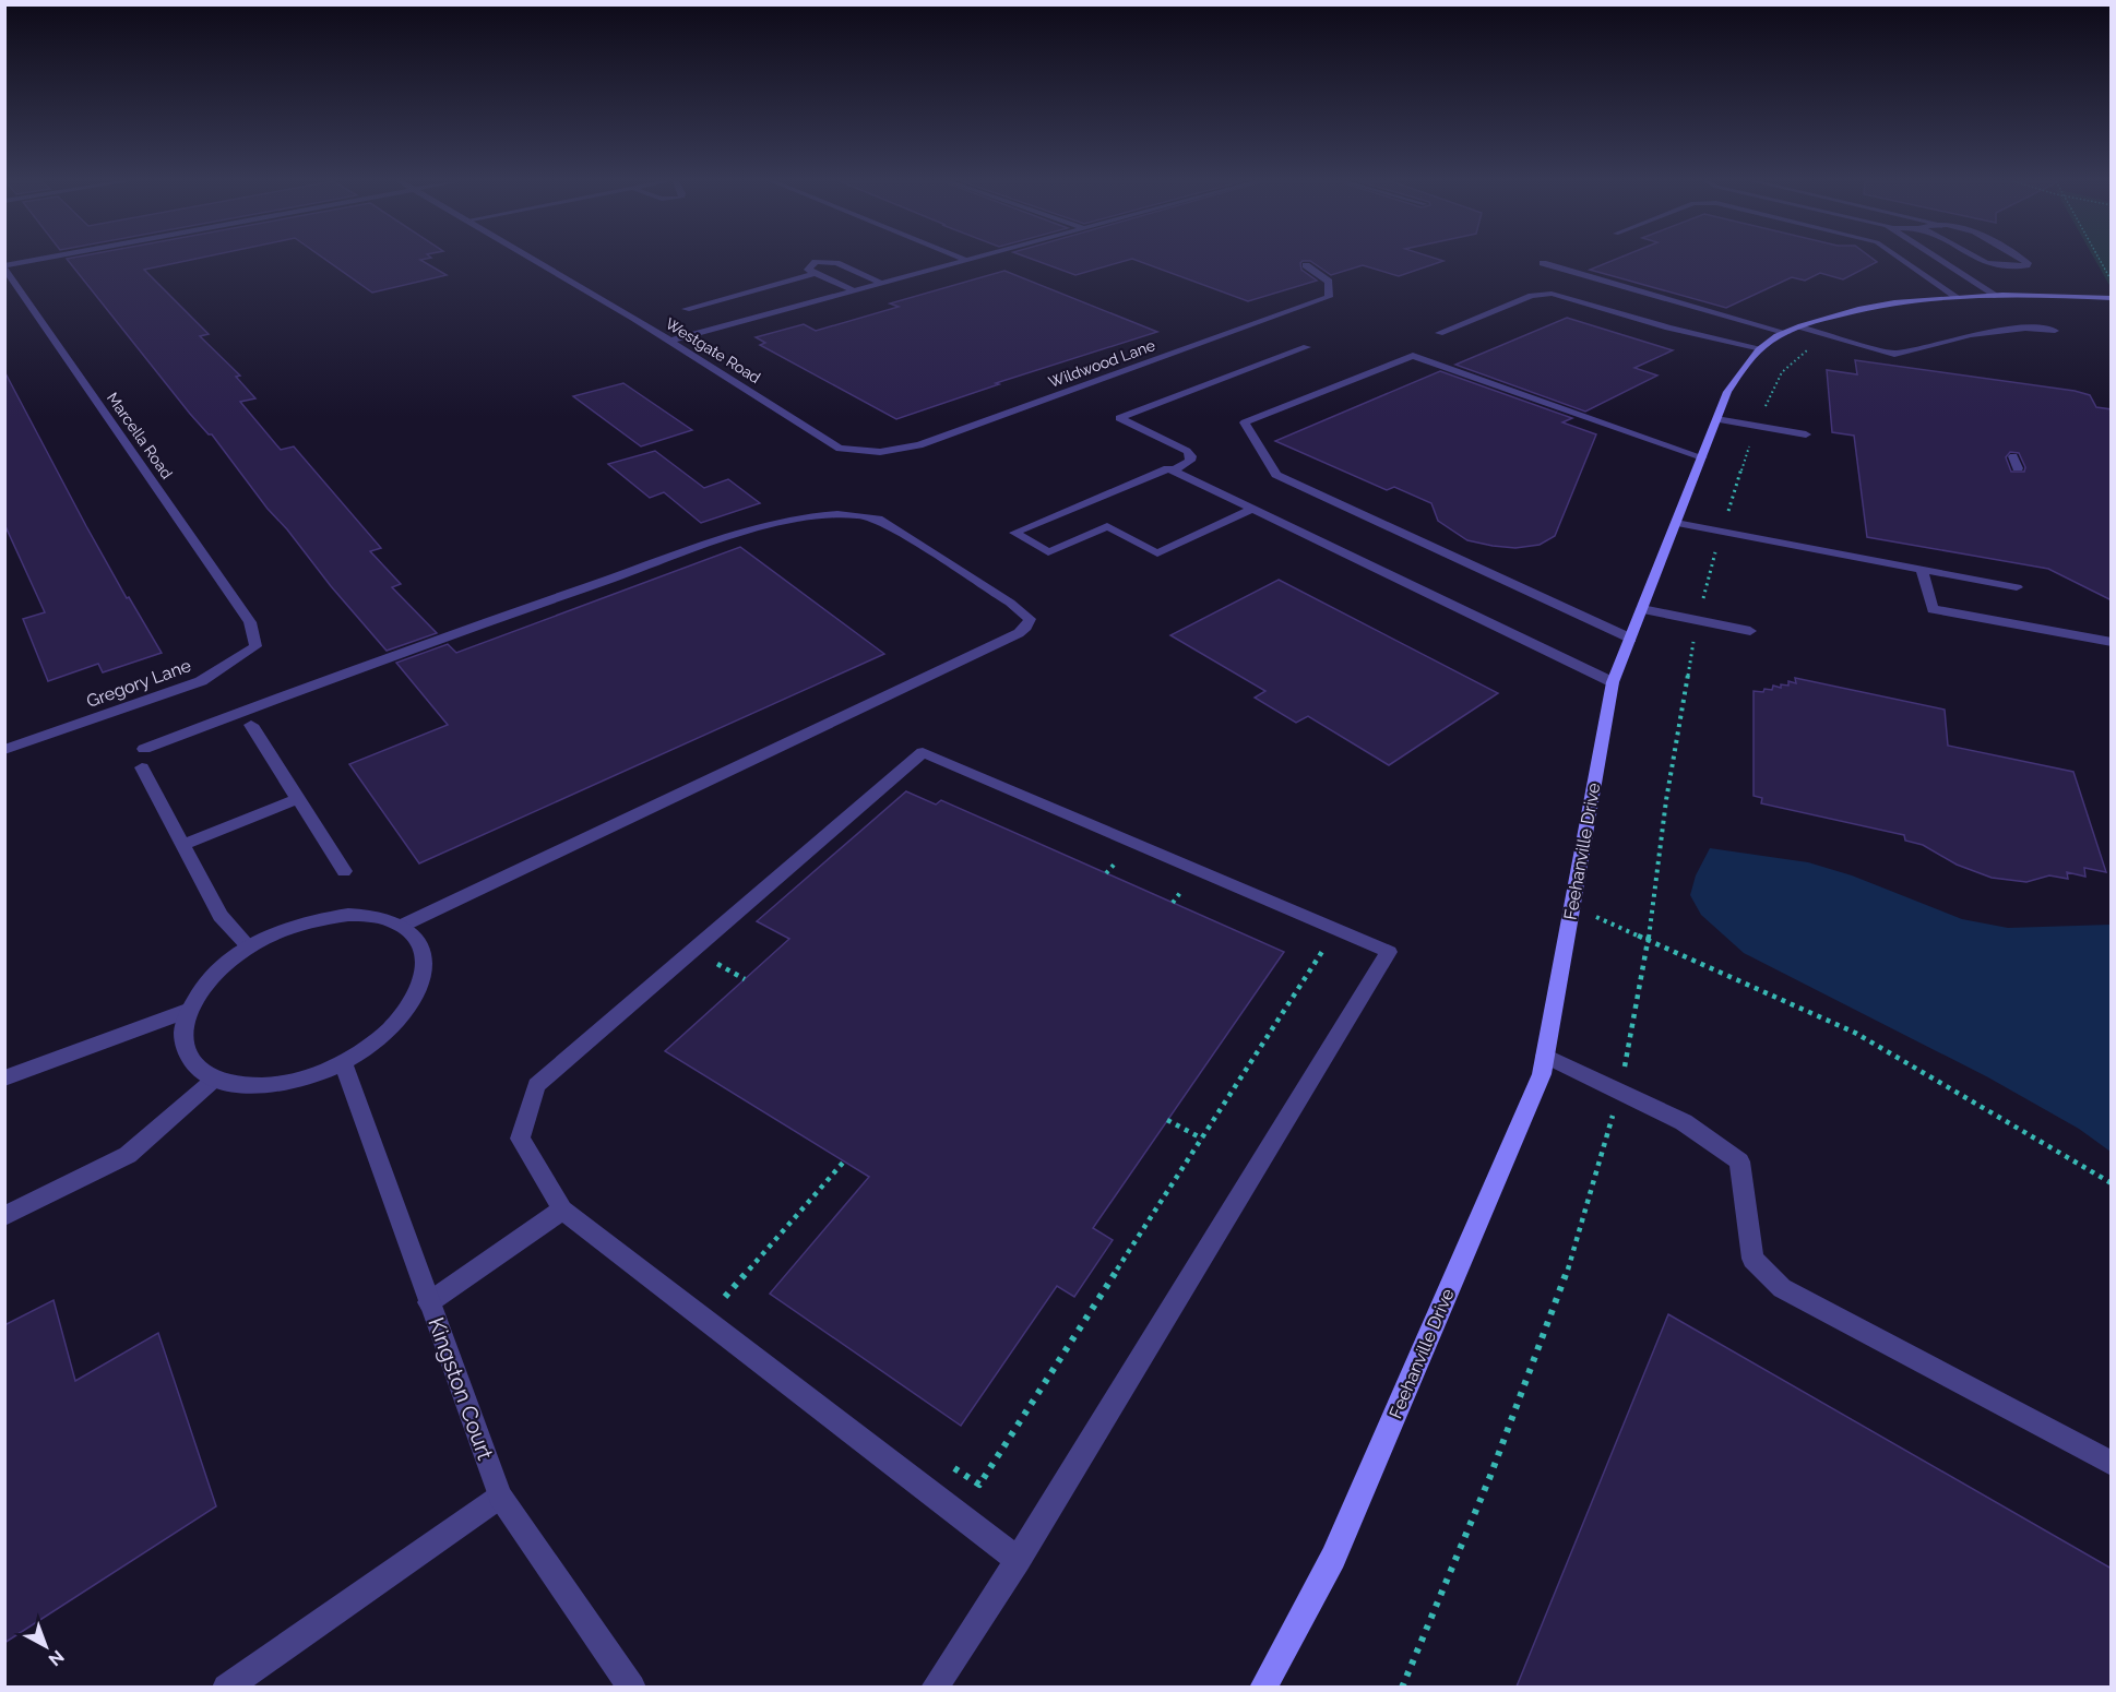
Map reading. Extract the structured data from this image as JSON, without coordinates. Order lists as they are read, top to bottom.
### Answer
{
  "streets": {
    "street": [
      "Westgate Road",
      "Wildwood Lane",
      "Marcella Road",
      "Gregory Lane",
      "Feehanville Drive",
      "Kingston Court"
    ]
  },
  "crossings": [
    ["Westgate Road", "Wildwood Lane"],
    ["Marcella Road", "Gregory Lane"]
  ],
  "north": "bottom right"
}
